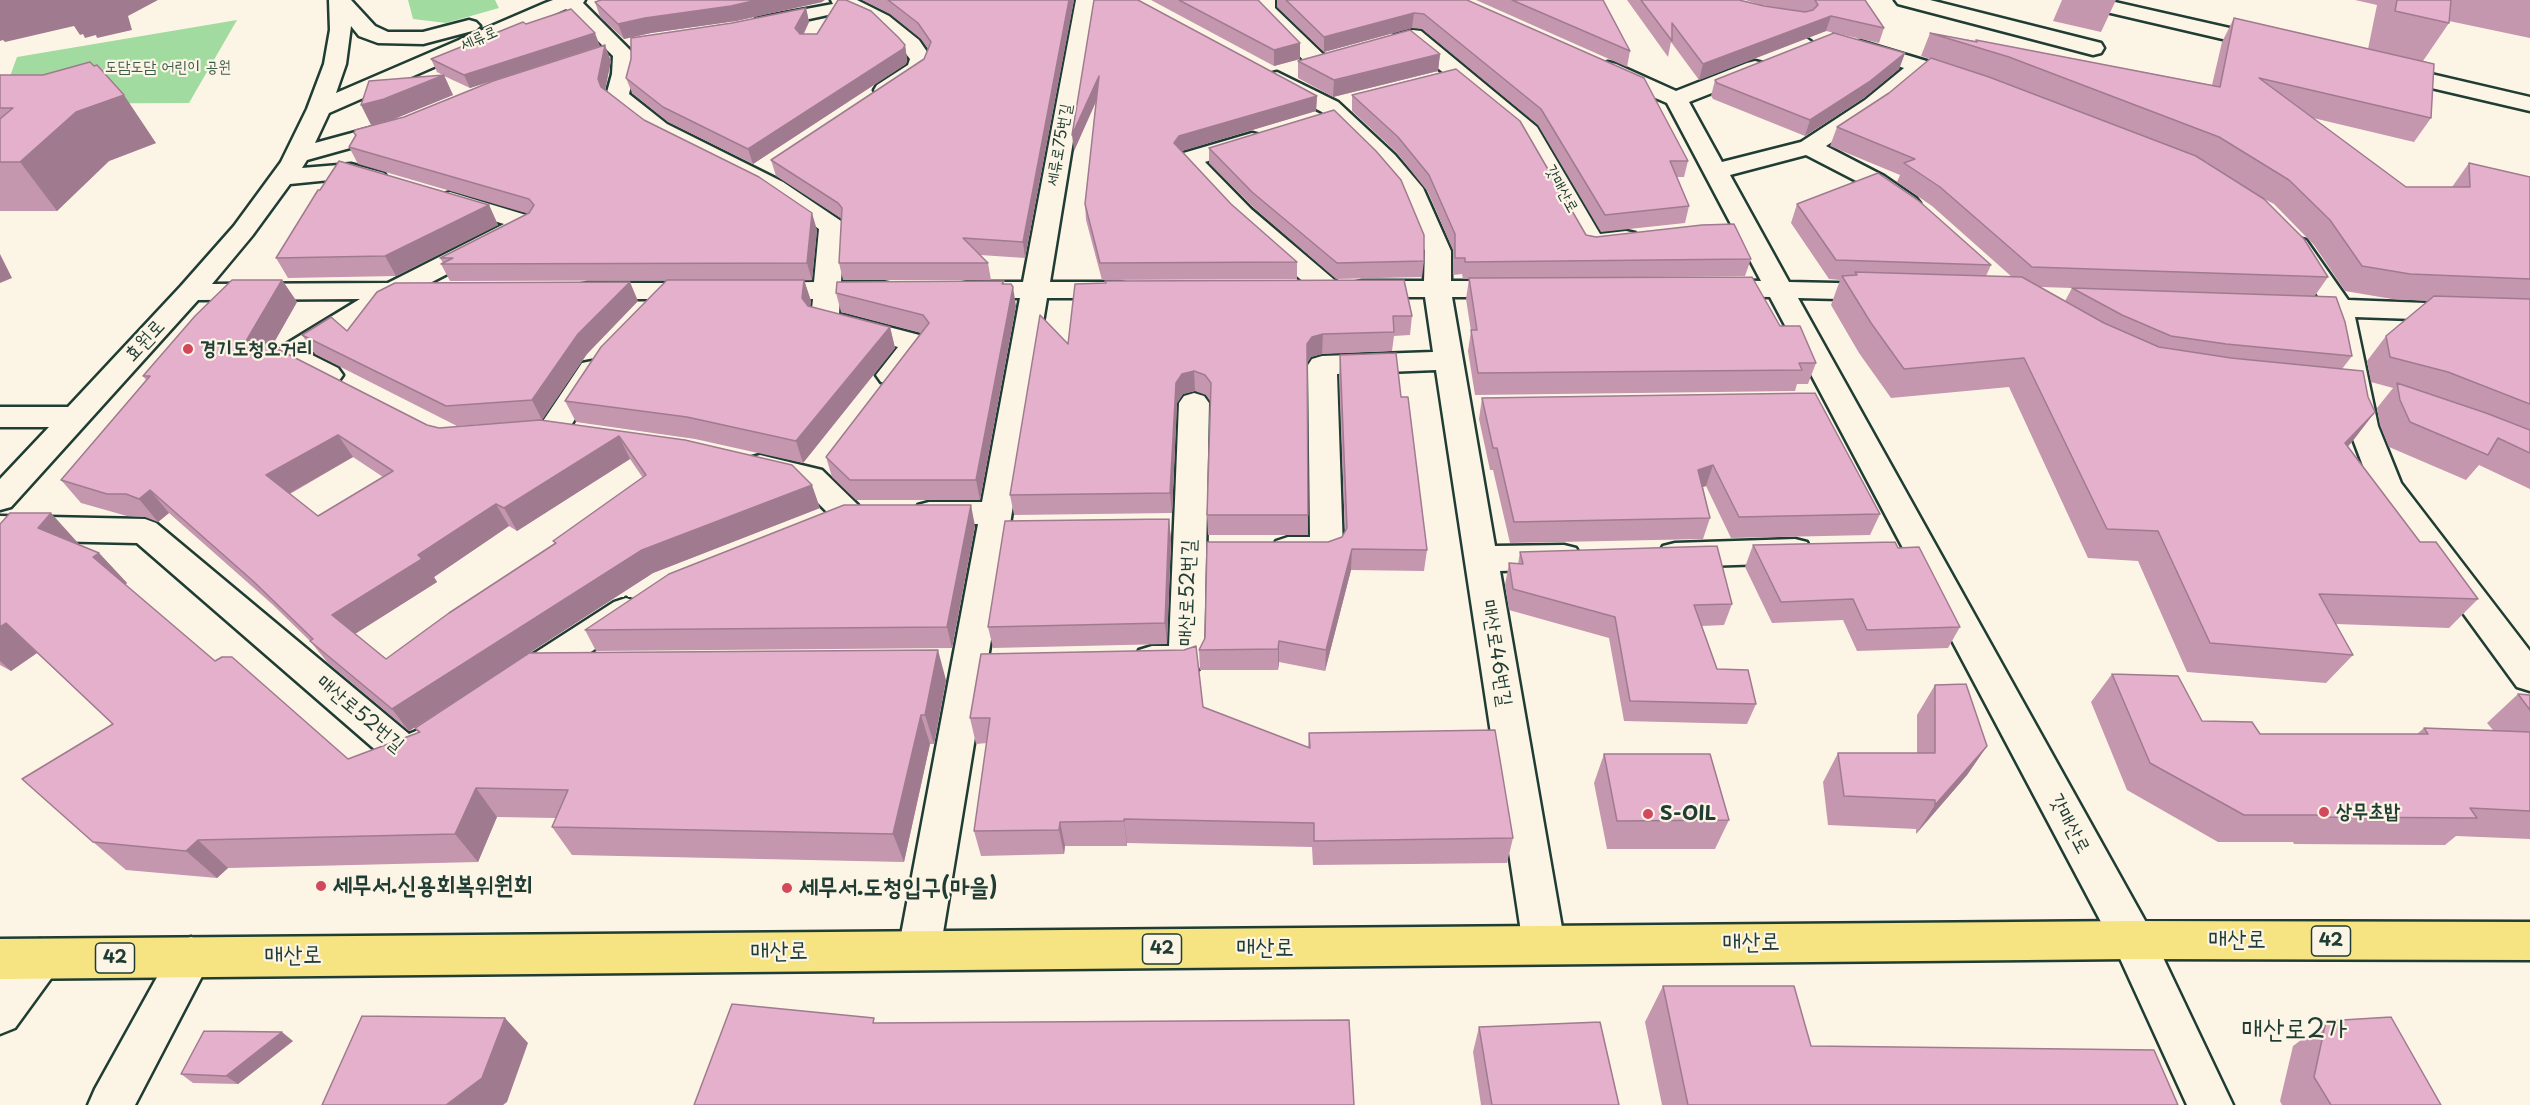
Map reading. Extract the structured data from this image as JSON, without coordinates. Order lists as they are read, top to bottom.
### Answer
{
  "streets": {
    "main road": ["매산로", "42"],
    "street": [
      "세류로",
      "세류로75번길",
      "갓매산로",
      "효원로",
      "매산로52번길",
      "매산로46번길"
    ]
  },
  "crossings": [
    ["세류로", "효원로"],
    ["갓매산로", "매산로"],
    ["매산로46번길", "매산로"]
  ],
  "districts": ["매산로2가"],
  "parks": ["도담도담 어린이 공원"],
  "places": [
    "경기도청오거리",
    "상무초밥",
    "S-OIL",
    "세무서.신용회복위원회",
    "세무서.도청입구(마을)"
  ]
}
